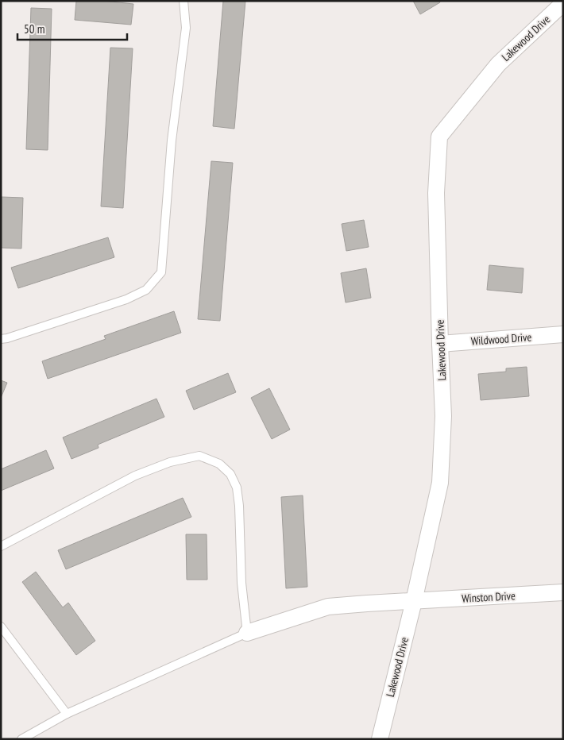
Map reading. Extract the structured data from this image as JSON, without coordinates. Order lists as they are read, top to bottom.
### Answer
{
  "streets": {
    "street": ["Lakewood Drive", "Wildwood Drive", "Winston Drive"]
  },
  "crossings": [
    ["Lakewood Drive", "Wildwood Drive"],
    ["Lakewood Drive", "Winston Drive"]
  ],
  "scale_bar": "50 m"
}
